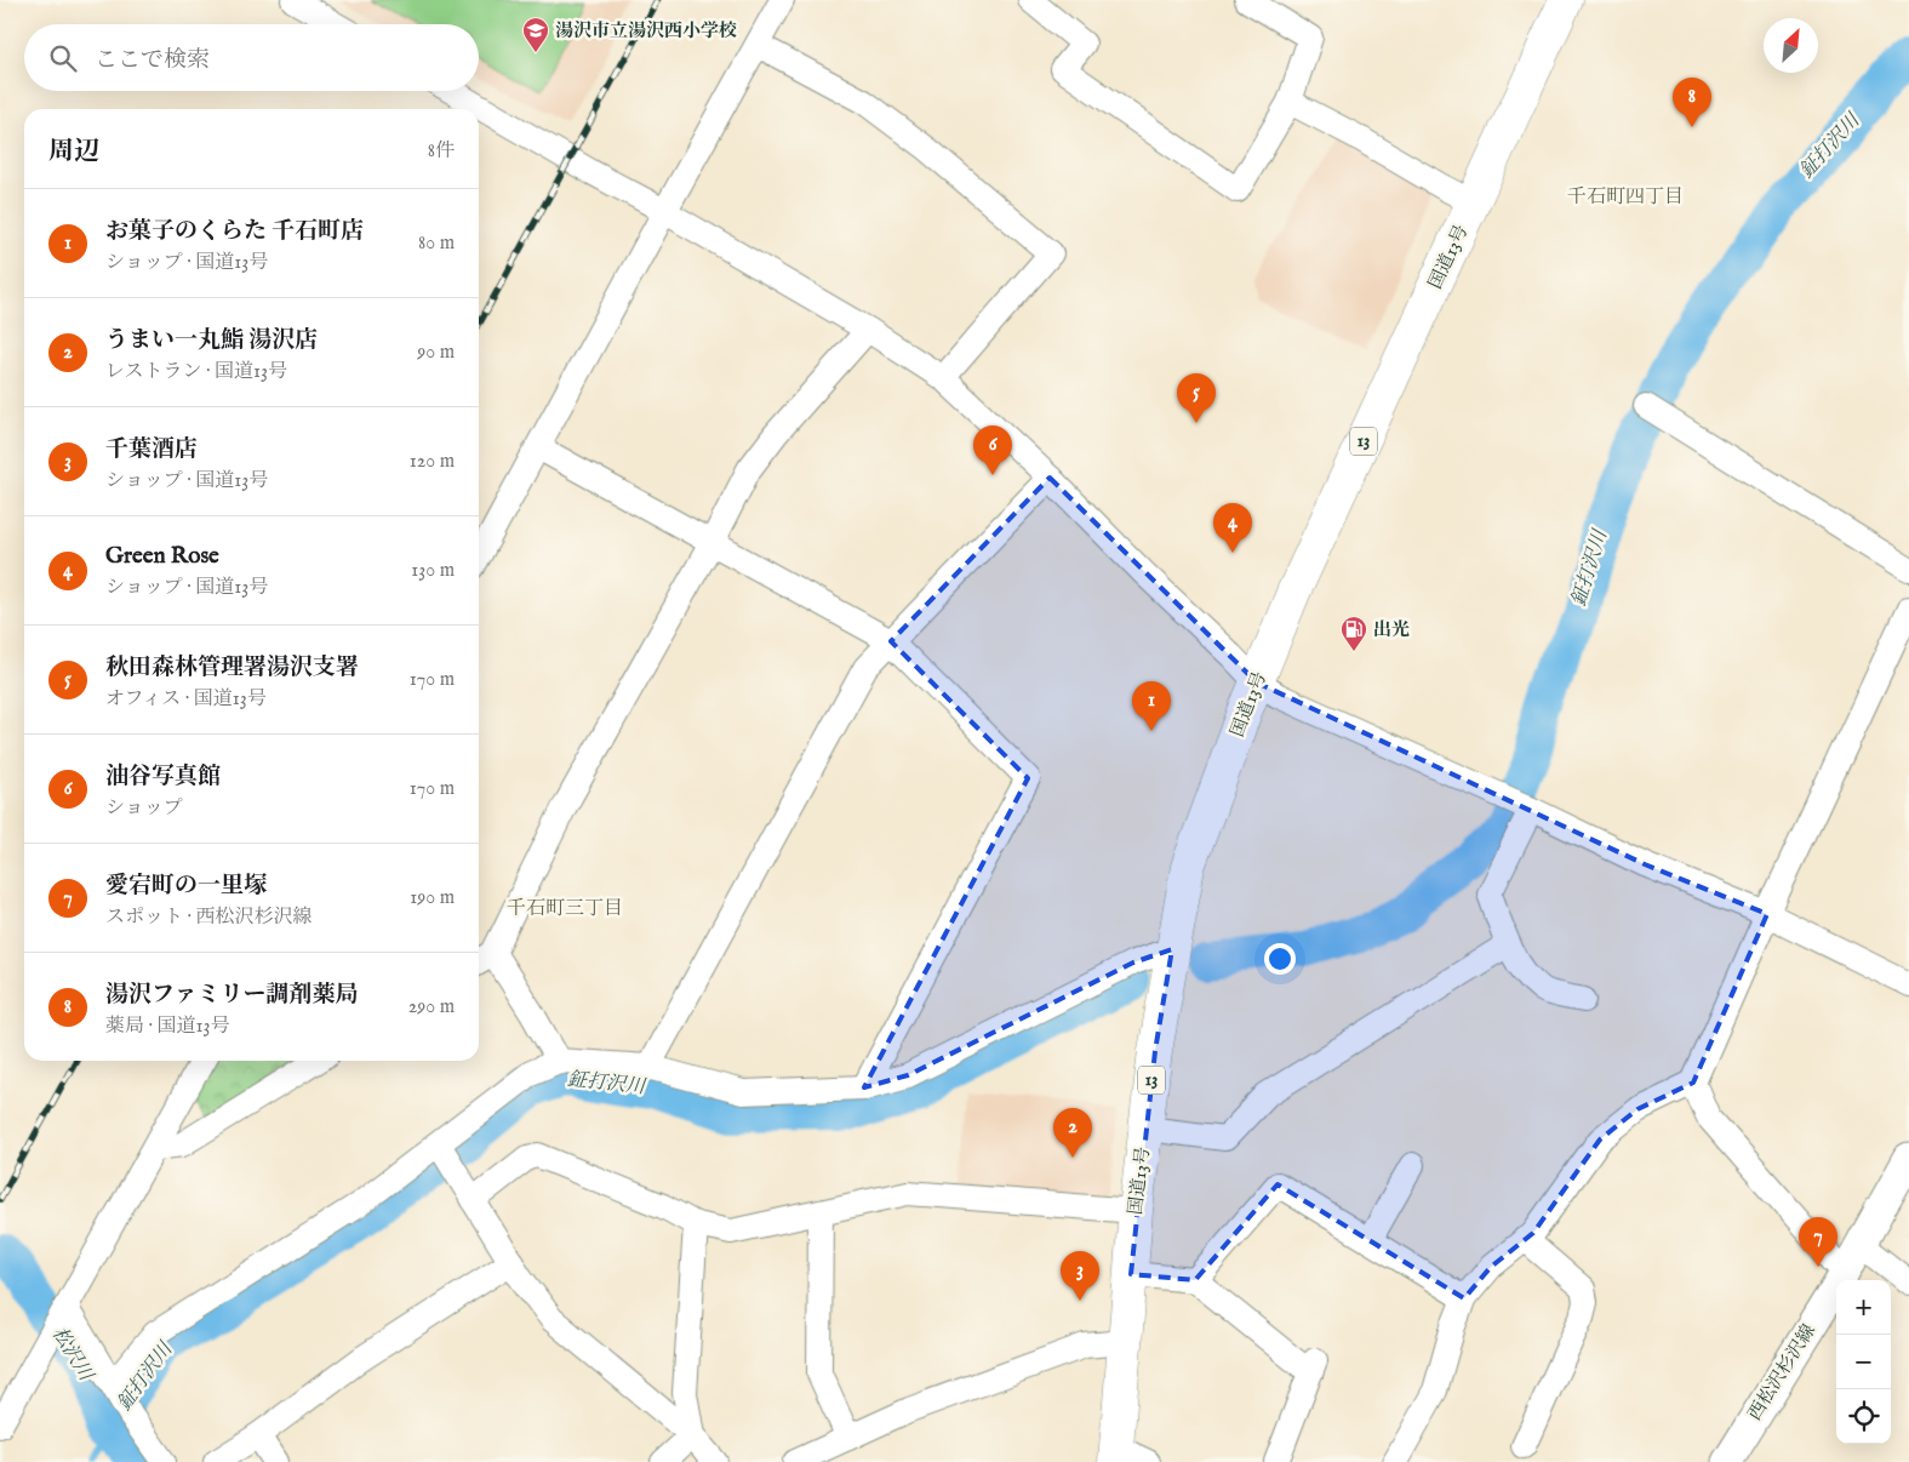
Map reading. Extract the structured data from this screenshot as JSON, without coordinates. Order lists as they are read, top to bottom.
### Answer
{
  "streets": {
    "highway": ["国道13号", "13"],
    "main road": ["西松沢杉沢線"]
  },
  "districts": ["千石町四丁目", "千石町三丁目"],
  "water": ["鉦打沢川", "松沢川"],
  "places": {
    "school or university": ["湯沢市立湯沢西小学校"],
    "fuel station": ["出光"]
  },
  "north": "top right",
  "page": {
    "search": "ここで検索",
    "pins": [
      "8",
      "5",
      "6",
      "4",
      "1",
      "2",
      "7",
      "3"
    ],
    "heading": ["周辺", "8件"],
    "list": [
      {
        "mark": "1",
        "name": "お菓子のくらた 千石町店",
        "note": "ショップ · 国道13号",
        "value": "80 m"
      },
      {
        "mark": "2",
        "name": "うまい一丸鮨 湯沢店",
        "note": "レストラン · 国道13号",
        "value": "90 m"
      },
      {
        "mark": "3",
        "name": "千葉酒店",
        "note": "ショップ · 国道13号",
        "value": "120 m"
      },
      {
        "mark": "4",
        "name": "Green Rose",
        "note": "ショップ · 国道13号",
        "value": "130 m"
      },
      {
        "mark": "5",
        "name": "秋田森林管理署湯沢支署",
        "note": "オフィス · 国道13号",
        "value": "170 m"
      },
      {
        "mark": "6",
        "name": "油谷写真館",
        "note": "ショップ",
        "value": "170 m"
      },
      {
        "mark": "7",
        "name": "愛宕町の一里塚",
        "note": "スポット · 西松沢杉沢線",
        "value": "190 m"
      },
      {
        "mark": "8",
        "name": "湯沢ファミリー調剤薬局",
        "note": "薬局 · 国道13号",
        "value": "290 m"
      }
    ],
    "map_buttons": ["+", "−"]
  }
}
